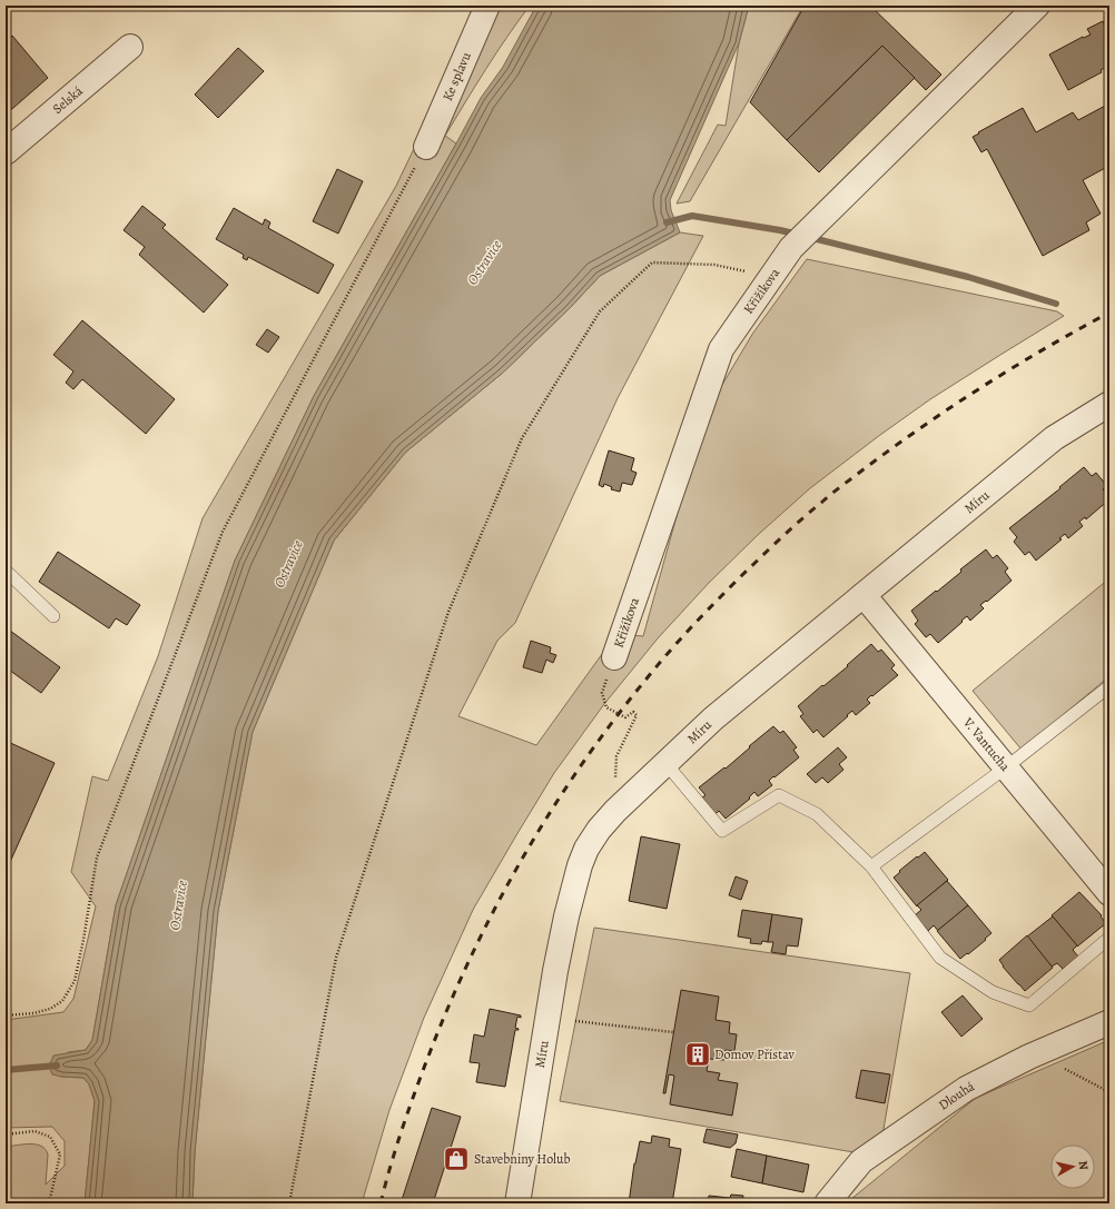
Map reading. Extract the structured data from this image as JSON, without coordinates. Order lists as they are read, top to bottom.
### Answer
{
  "streets": {
    "street": [
      "Ke splavu",
      "Selská",
      "Křižíkova",
      "Míru",
      "V. Vantucha",
      "Dlouhá"
    ]
  },
  "crossings": [
    ["Míru", "V. Vantucha"]
  ],
  "water": ["Ostravice"],
  "places": {
    "building": ["Domov Přístav"],
    "shop": ["Stavebniny Holub"]
  },
  "north": "right"
}
